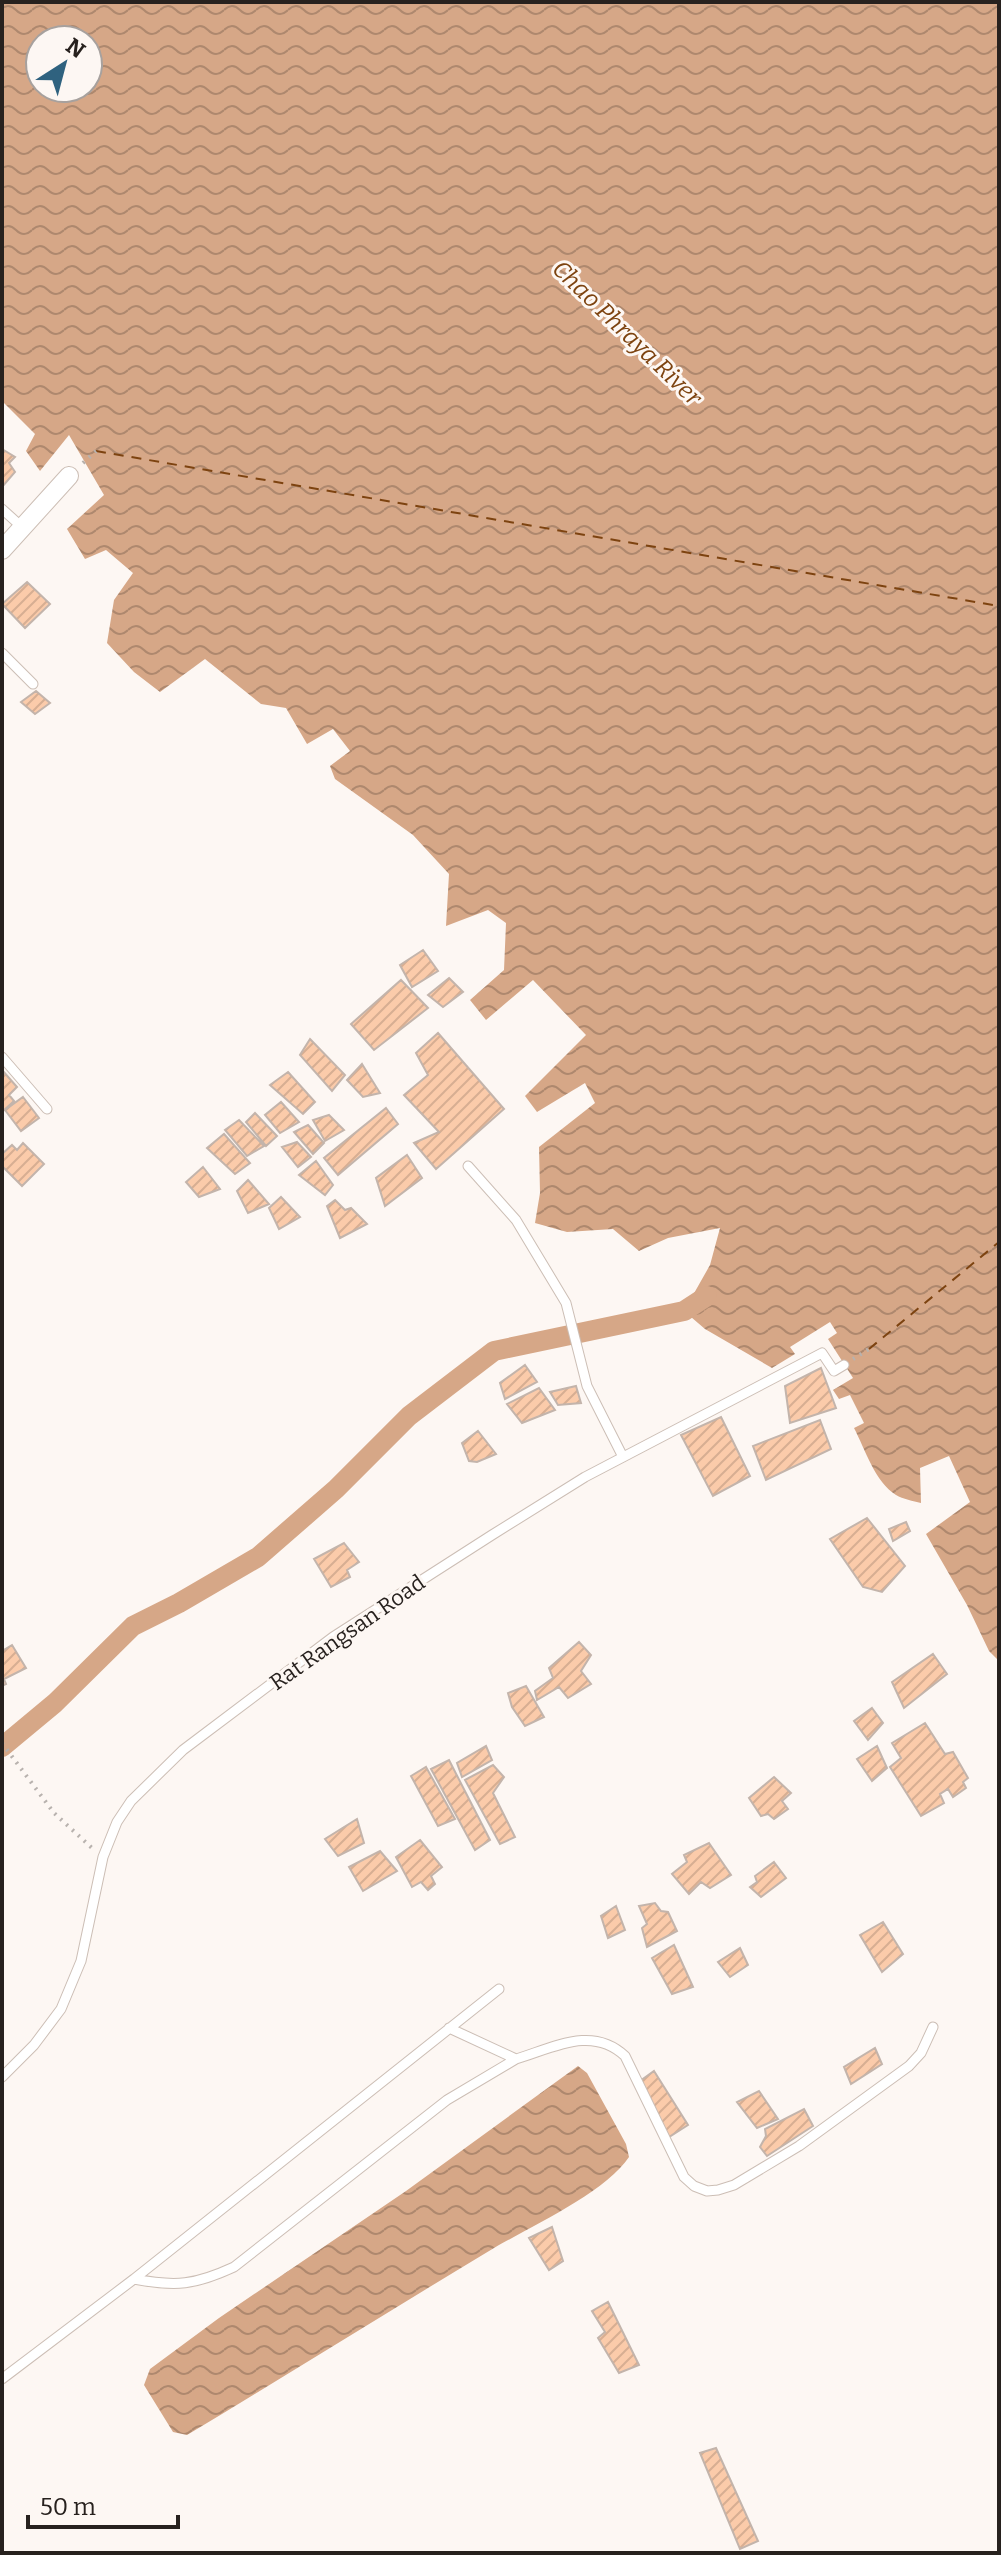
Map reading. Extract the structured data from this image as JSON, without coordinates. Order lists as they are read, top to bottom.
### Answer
{
  "streets": {
    "lane": ["Rat Rangsan Road"]
  },
  "water": ["Chao Phraya River"],
  "scale_bar": "50 m",
  "north": "top right"
}
